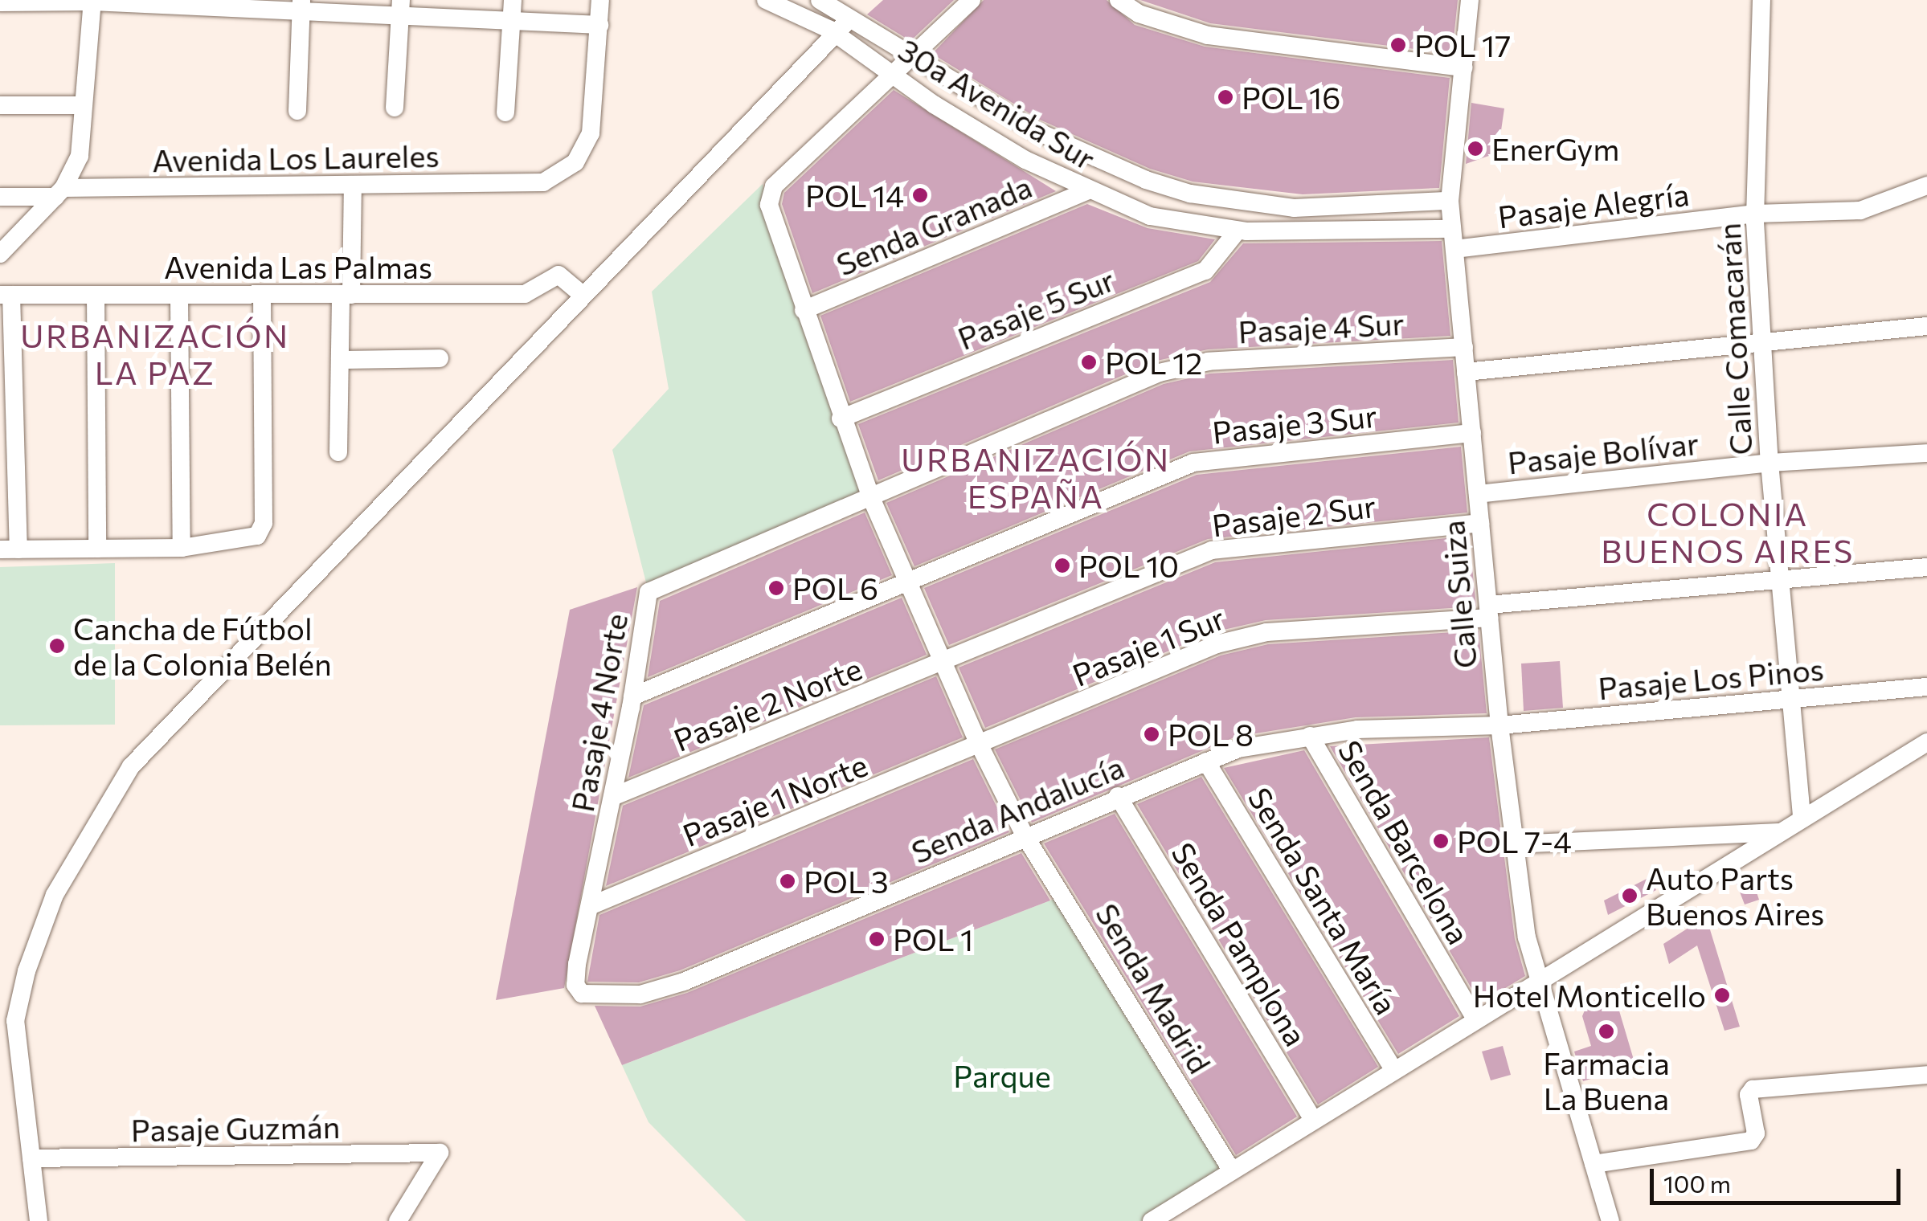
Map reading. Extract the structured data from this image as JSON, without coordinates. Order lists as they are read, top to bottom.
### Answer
{
  "streets": {
    "street": [
      "30a Avenida Sur",
      "Avenida Los Laureles",
      "Pasaje Alegría",
      "Senda Granada",
      "Avenida Las Palmas",
      "Pasaje 5 Sur",
      "Pasaje 4 Sur",
      "Calle Comacarán",
      "Pasaje 3 Sur",
      "Pasaje Bolívar",
      "Pasaje 2 Sur",
      "Calle Suiza",
      "Pasaje 1 Sur",
      "Pasaje Los Pinos",
      "Pasaje 2 Norte",
      "Pasaje 4 Norte",
      "Pasaje 1 Norte",
      "Senda Andalucía",
      "Senda Barcelona",
      "Senda Santa María",
      "Senda Pamplona",
      "Senda Madrid",
      "Pasaje Guzmán"
    ]
  },
  "crossings": [
    ["30a Avenida Sur", "Senda Granada"],
    ["30a Avenida Sur", "Pasaje 5 Sur"],
    ["30a Avenida Sur", "Calle Suiza"],
    ["30a Avenida Sur", "Senda Madrid"],
    ["Pasaje Alegría", "Calle Comacarán"],
    ["Pasaje Alegría", "Calle Suiza"],
    ["Senda Granada", "Senda Madrid"],
    ["Pasaje 5 Sur", "Senda Madrid"],
    ["Pasaje 4 Sur", "Calle Suiza"],
    ["Pasaje 4 Sur", "Pasaje 4 Norte"],
    ["Pasaje 4 Sur", "Senda Madrid"],
    ["Calle Comacarán", "Pasaje Bolívar"],
    ["Calle Comacarán", "Pasaje 1 Sur"],
    ["Calle Comacarán", "Pasaje Los Pinos"],
    ["Pasaje 3 Sur", "Calle Suiza"],
    ["Pasaje 3 Sur", "Pasaje 4 Norte"],
    ["Pasaje 3 Sur", "Senda Madrid"],
    ["Pasaje Bolívar", "Calle Suiza"],
    ["Pasaje 2 Sur", "Calle Suiza"],
    ["Pasaje 2 Sur", "Pasaje 2 Norte"],
    ["Pasaje 2 Sur", "Senda Madrid"],
    ["Calle Suiza", "Pasaje 1 Sur"],
    ["Calle Suiza", "Pasaje Los Pinos"],
    ["Calle Suiza", "Senda Andalucía"],
    ["Pasaje 1 Sur", "Pasaje 1 Norte"],
    ["Pasaje 1 Sur", "Senda Madrid"],
    ["Pasaje Los Pinos", "Senda Andalucía"],
    ["Pasaje 2 Norte", "Pasaje 4 Norte"],
    ["Pasaje 2 Norte", "Senda Madrid"],
    ["Pasaje 4 Norte", "Pasaje 1 Norte"],
    ["Pasaje 4 Norte", "Senda Andalucía"],
    ["Pasaje 4 Norte", "Senda Madrid"],
    ["Pasaje 1 Norte", "Senda Madrid"],
    ["Senda Andalucía", "Senda Barcelona"],
    ["Senda Andalucía", "Senda Santa María"],
    ["Senda Andalucía", "Senda Pamplona"],
    ["Senda Andalucía", "Senda Madrid"]
  ],
  "districts": ["URBANIZACIÓN LA PAZ", "URBANIZACIÓN ESPAÑA", "COLONIA BUENOS AIRES"],
  "parks": ["Parque"],
  "places": [
    "POL 17",
    "POL 16",
    "EnerGym",
    "POL 14",
    "POL 12",
    "POL 10",
    "POL 6",
    "Cancha de Fútbol de la Colonia Belén",
    "POL 8",
    "POL 7-4",
    "POL 3",
    "Auto Parts Buenos Aires",
    "POL 1",
    "Hotel Monticello",
    "Farmacia La Buena"
  ],
  "scale_bar": "100 m"
}
